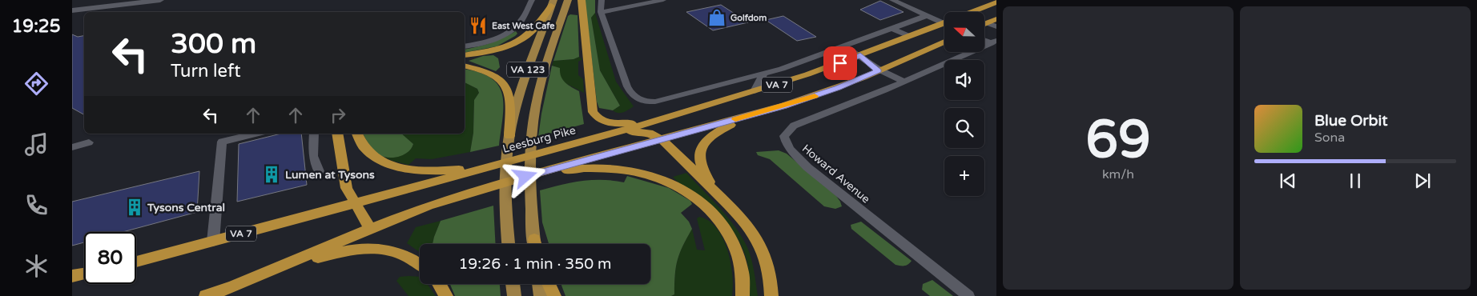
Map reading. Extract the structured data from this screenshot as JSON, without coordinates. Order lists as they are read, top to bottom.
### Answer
{
  "streets": {
    "highway": ["VA 7", "Leesburg Pike"],
    "main road": ["VA 123"],
    "street": ["Howard Avenue"]
  },
  "places": {
    "shop": ["Golfdom"],
    "restaurant": ["East West Cafe"],
    "building": ["Lumen at Tysons", "Tysons Central"]
  },
  "north": "left",
  "page": {
    "tabs": "19:25",
    "tile": ["69", "km/h"],
    "map_buttons": "+",
    "turn": ["300 m", "Turn left"],
    "song": ["Blue Orbit", "Sona"],
    "limit": "80",
    "trip": "19:26 · 1 min · 350 m"
  }
}
